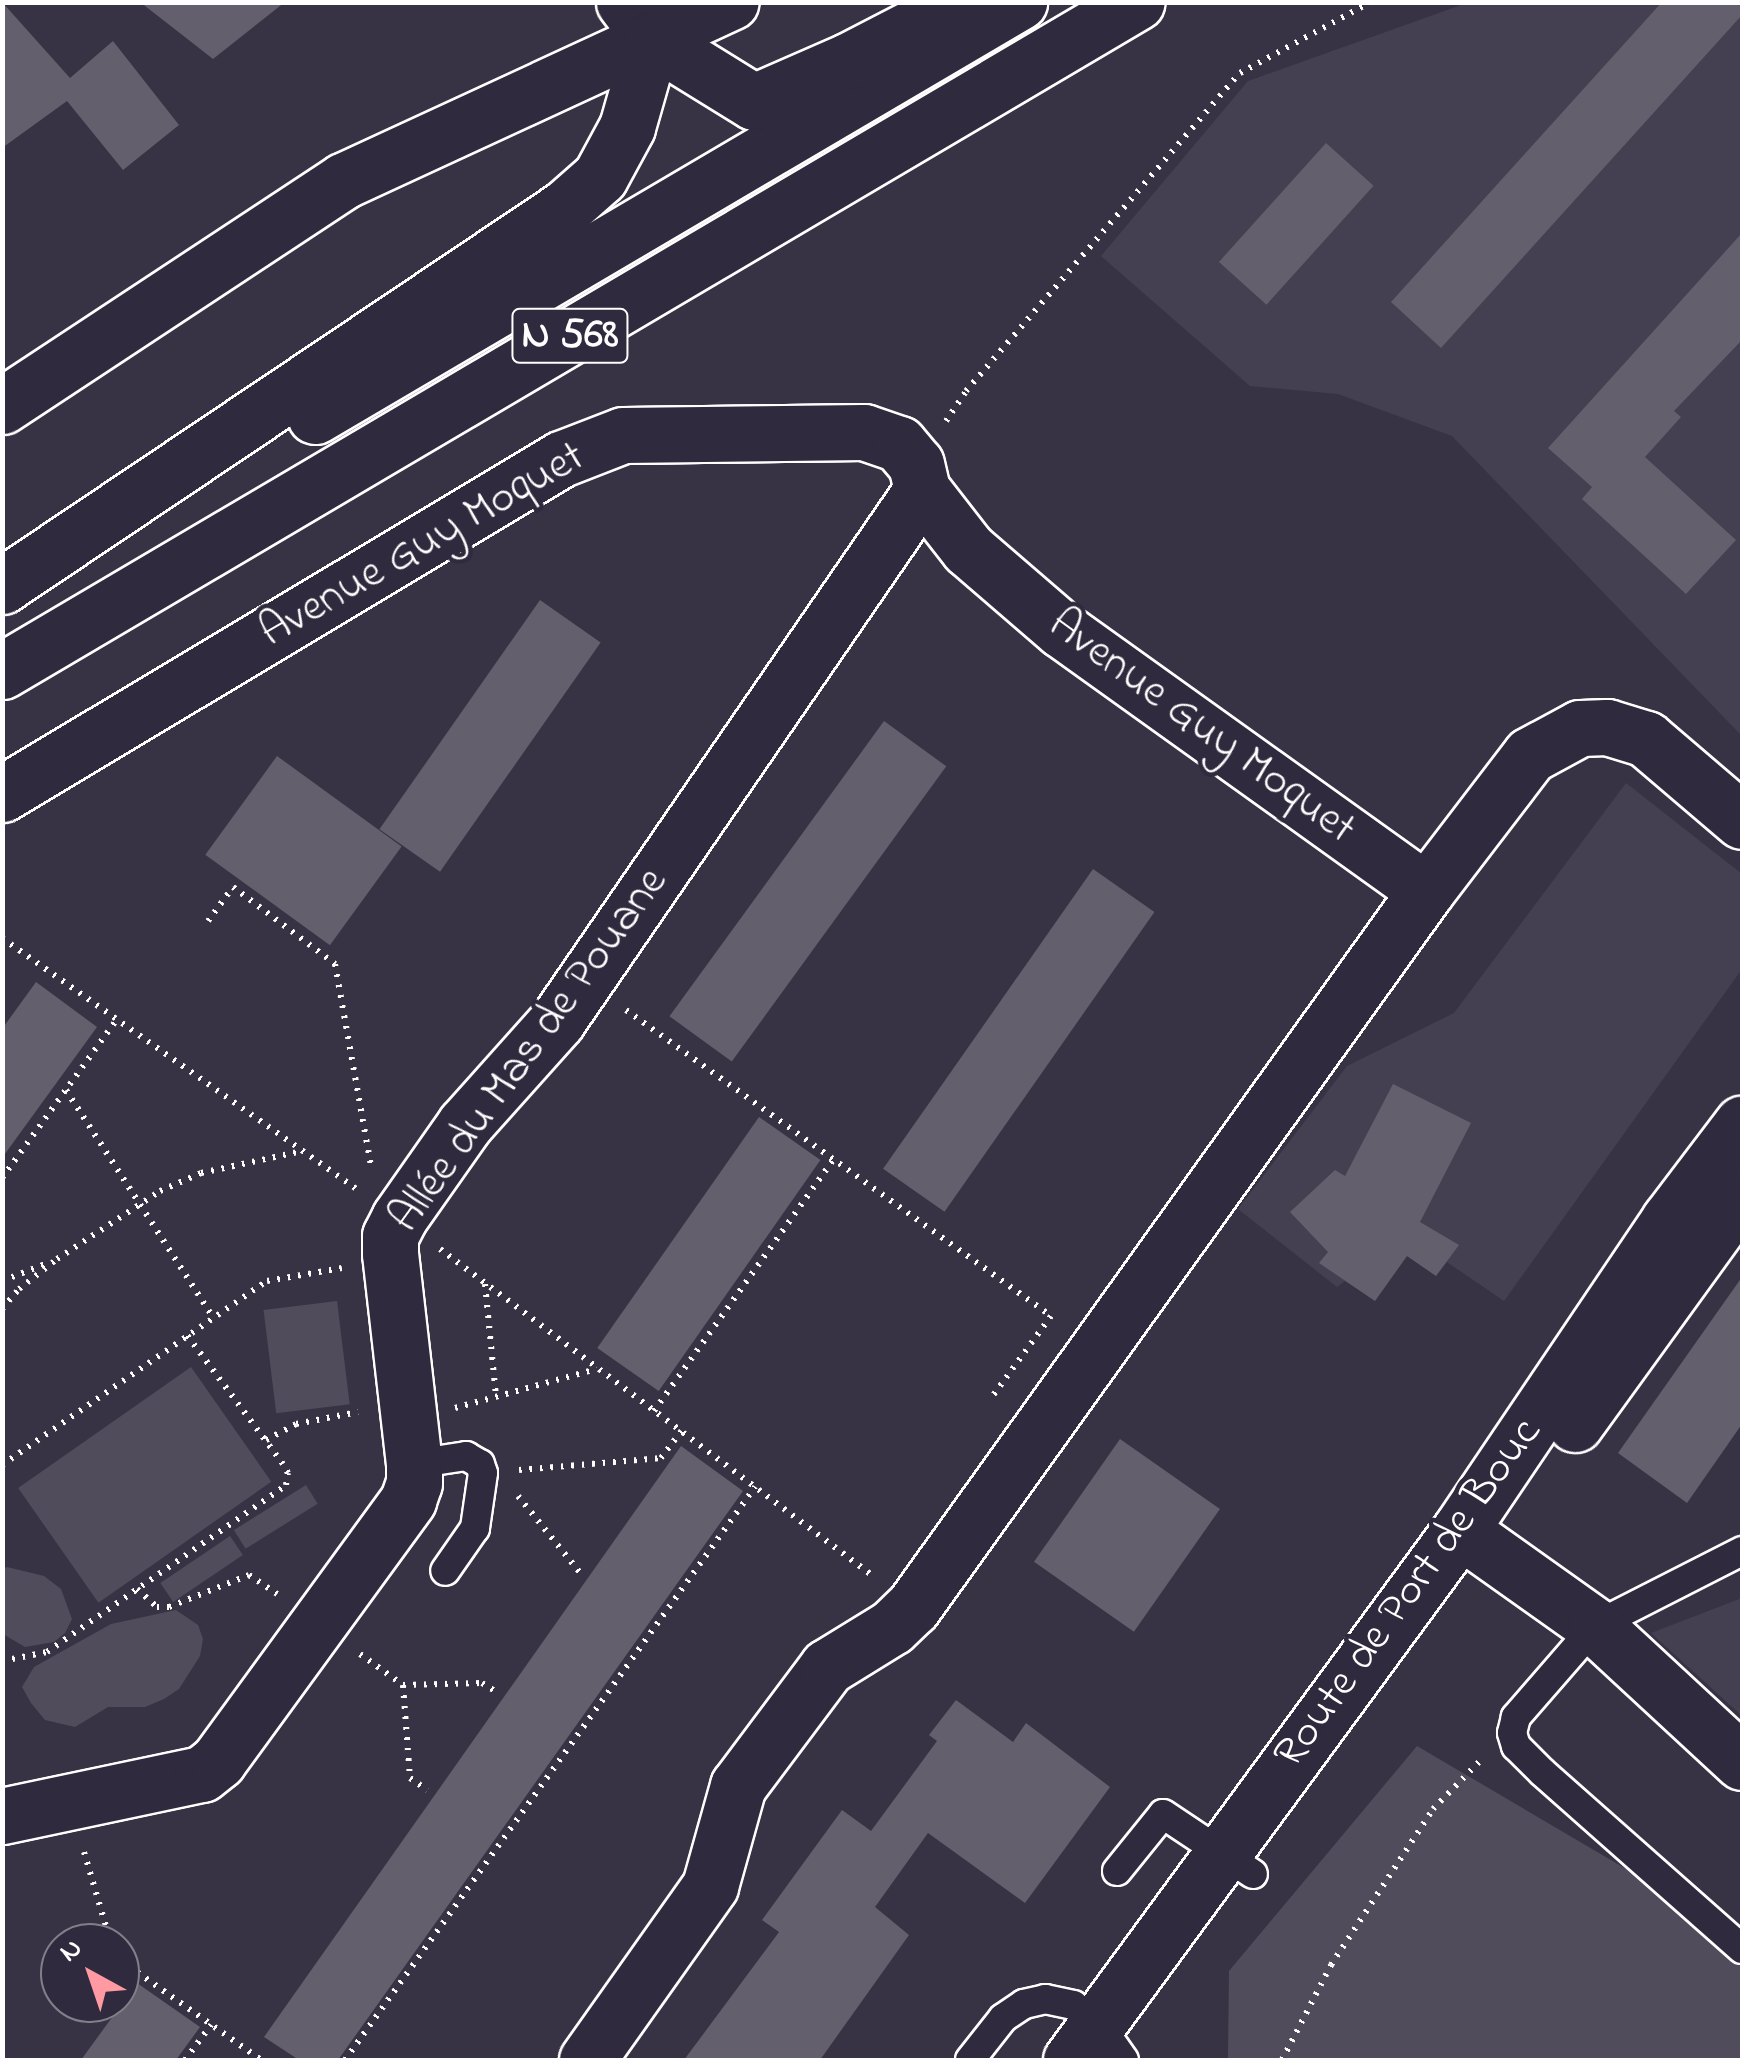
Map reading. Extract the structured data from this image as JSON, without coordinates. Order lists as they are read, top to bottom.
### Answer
{
  "streets": {
    "main road": [
      "N 568",
      "Avenue Guy Moquet",
      "Allée du Mas de Pouane",
      "Route de Port de Bouc"
    ]
  },
  "crossings": [
    ["Avenue Guy Moquet", "Allée du Mas de Pouane"]
  ],
  "north": "top left"
}
